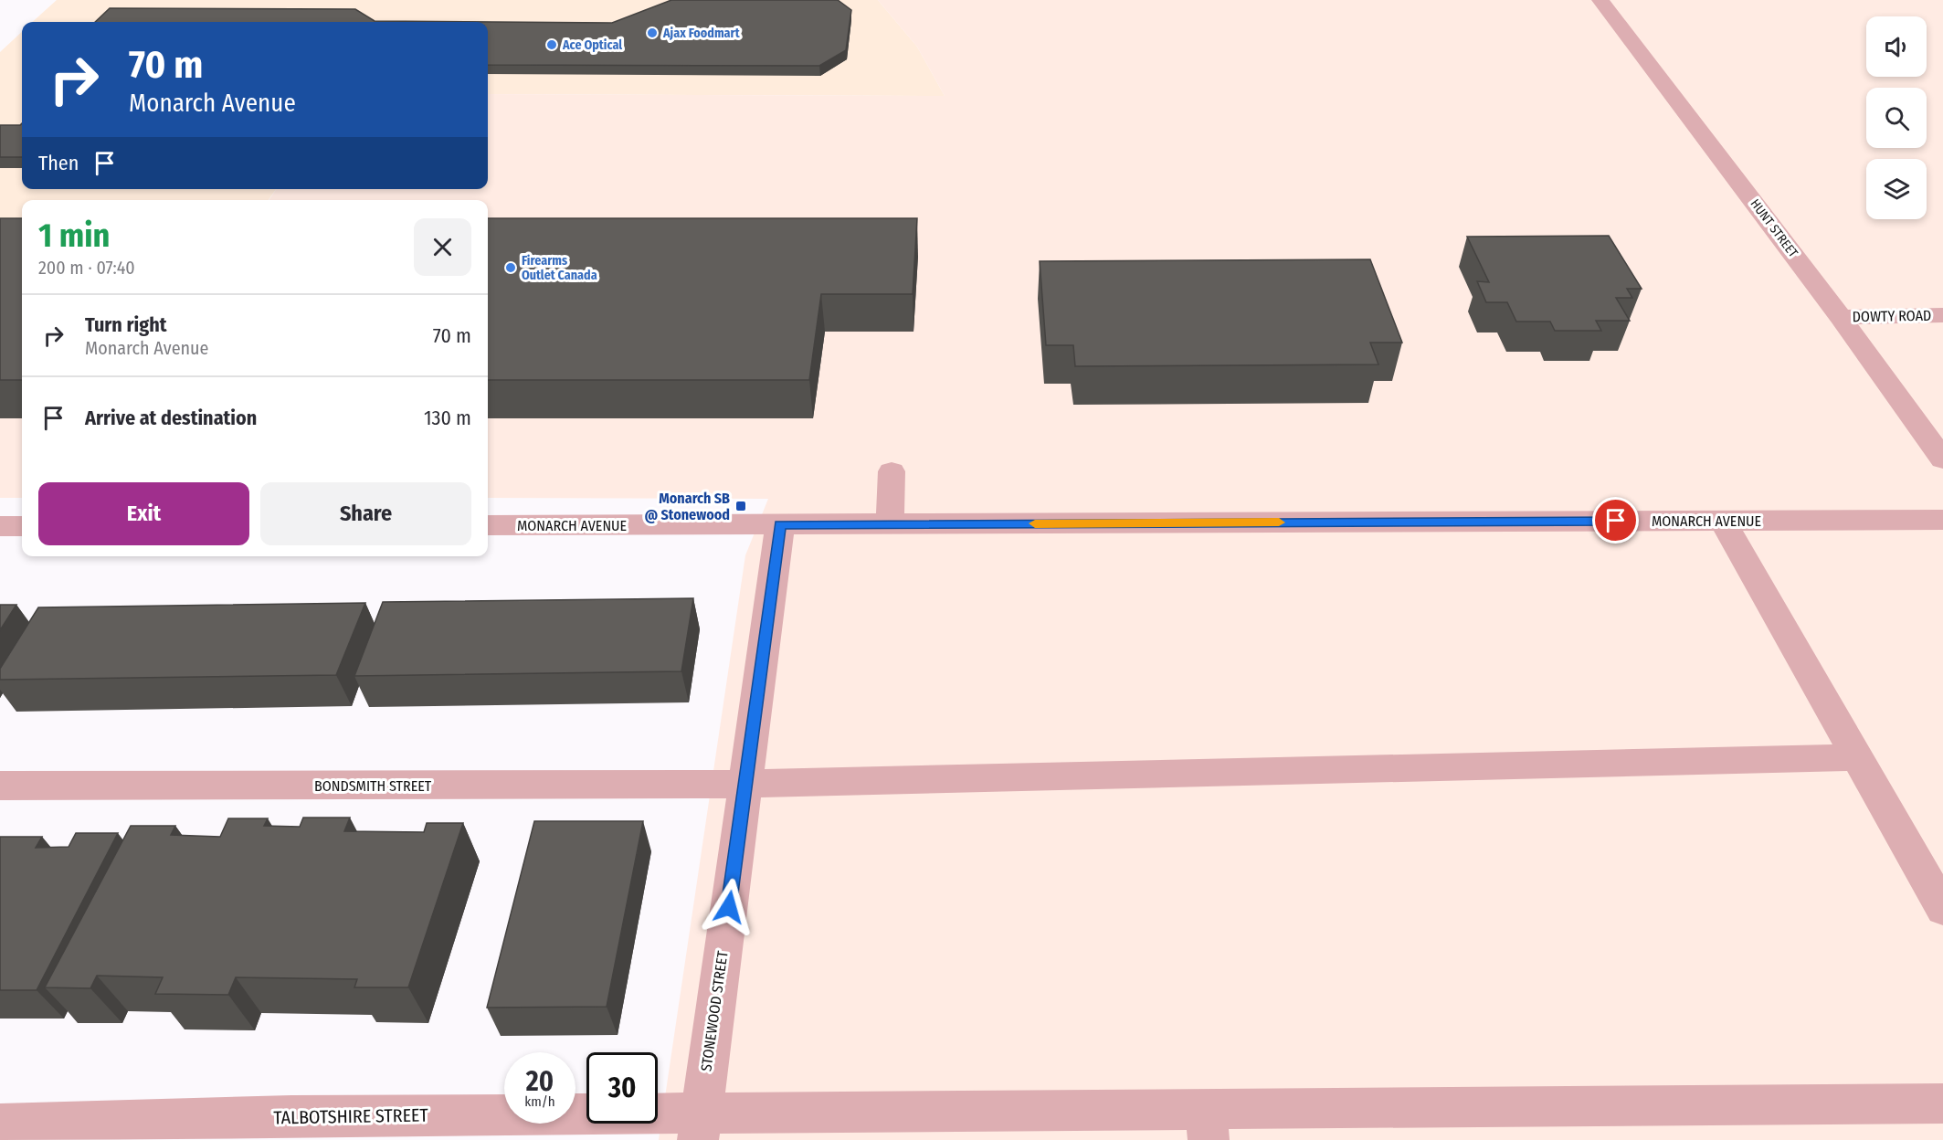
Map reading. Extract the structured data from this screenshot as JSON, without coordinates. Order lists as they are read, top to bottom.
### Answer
{
  "streets": {
    "street": [
      "HUNT STREET",
      "DOWTY ROAD",
      "MONARCH AVENUE",
      "BONDSMITH STREET",
      "STONEWOOD STREET",
      "TALBOTSHIRE STREET"
    ]
  },
  "crossings": [
    ["HUNT STREET", "DOWTY ROAD"],
    ["MONARCH AVENUE", "STONEWOOD STREET"],
    ["BONDSMITH STREET", "STONEWOOD STREET"],
    ["STONEWOOD STREET", "TALBOTSHIRE STREET"]
  ],
  "places": {
    "other": ["Ajax Foodmart", "Ace Optical", "Firearms Outlet Canada"],
    "transit": ["Monarch SB @ Stonewood"]
  },
  "page": {
    "turn": ["70 m", "Monarch Avenue"],
    "then": "Then",
    "heading": ["1 min", "200 m · 07:40"],
    "list": [
      {
        "name": "Turn right",
        "note": "Monarch Avenue",
        "value": "70 m"
      },
      {
        "name": "Arrive at destination",
        "value": "130 m"
      }
    ],
    "buttons": ["Exit", "Share"],
    "speed": "20 km/h",
    "limit": "30"
  }
}
